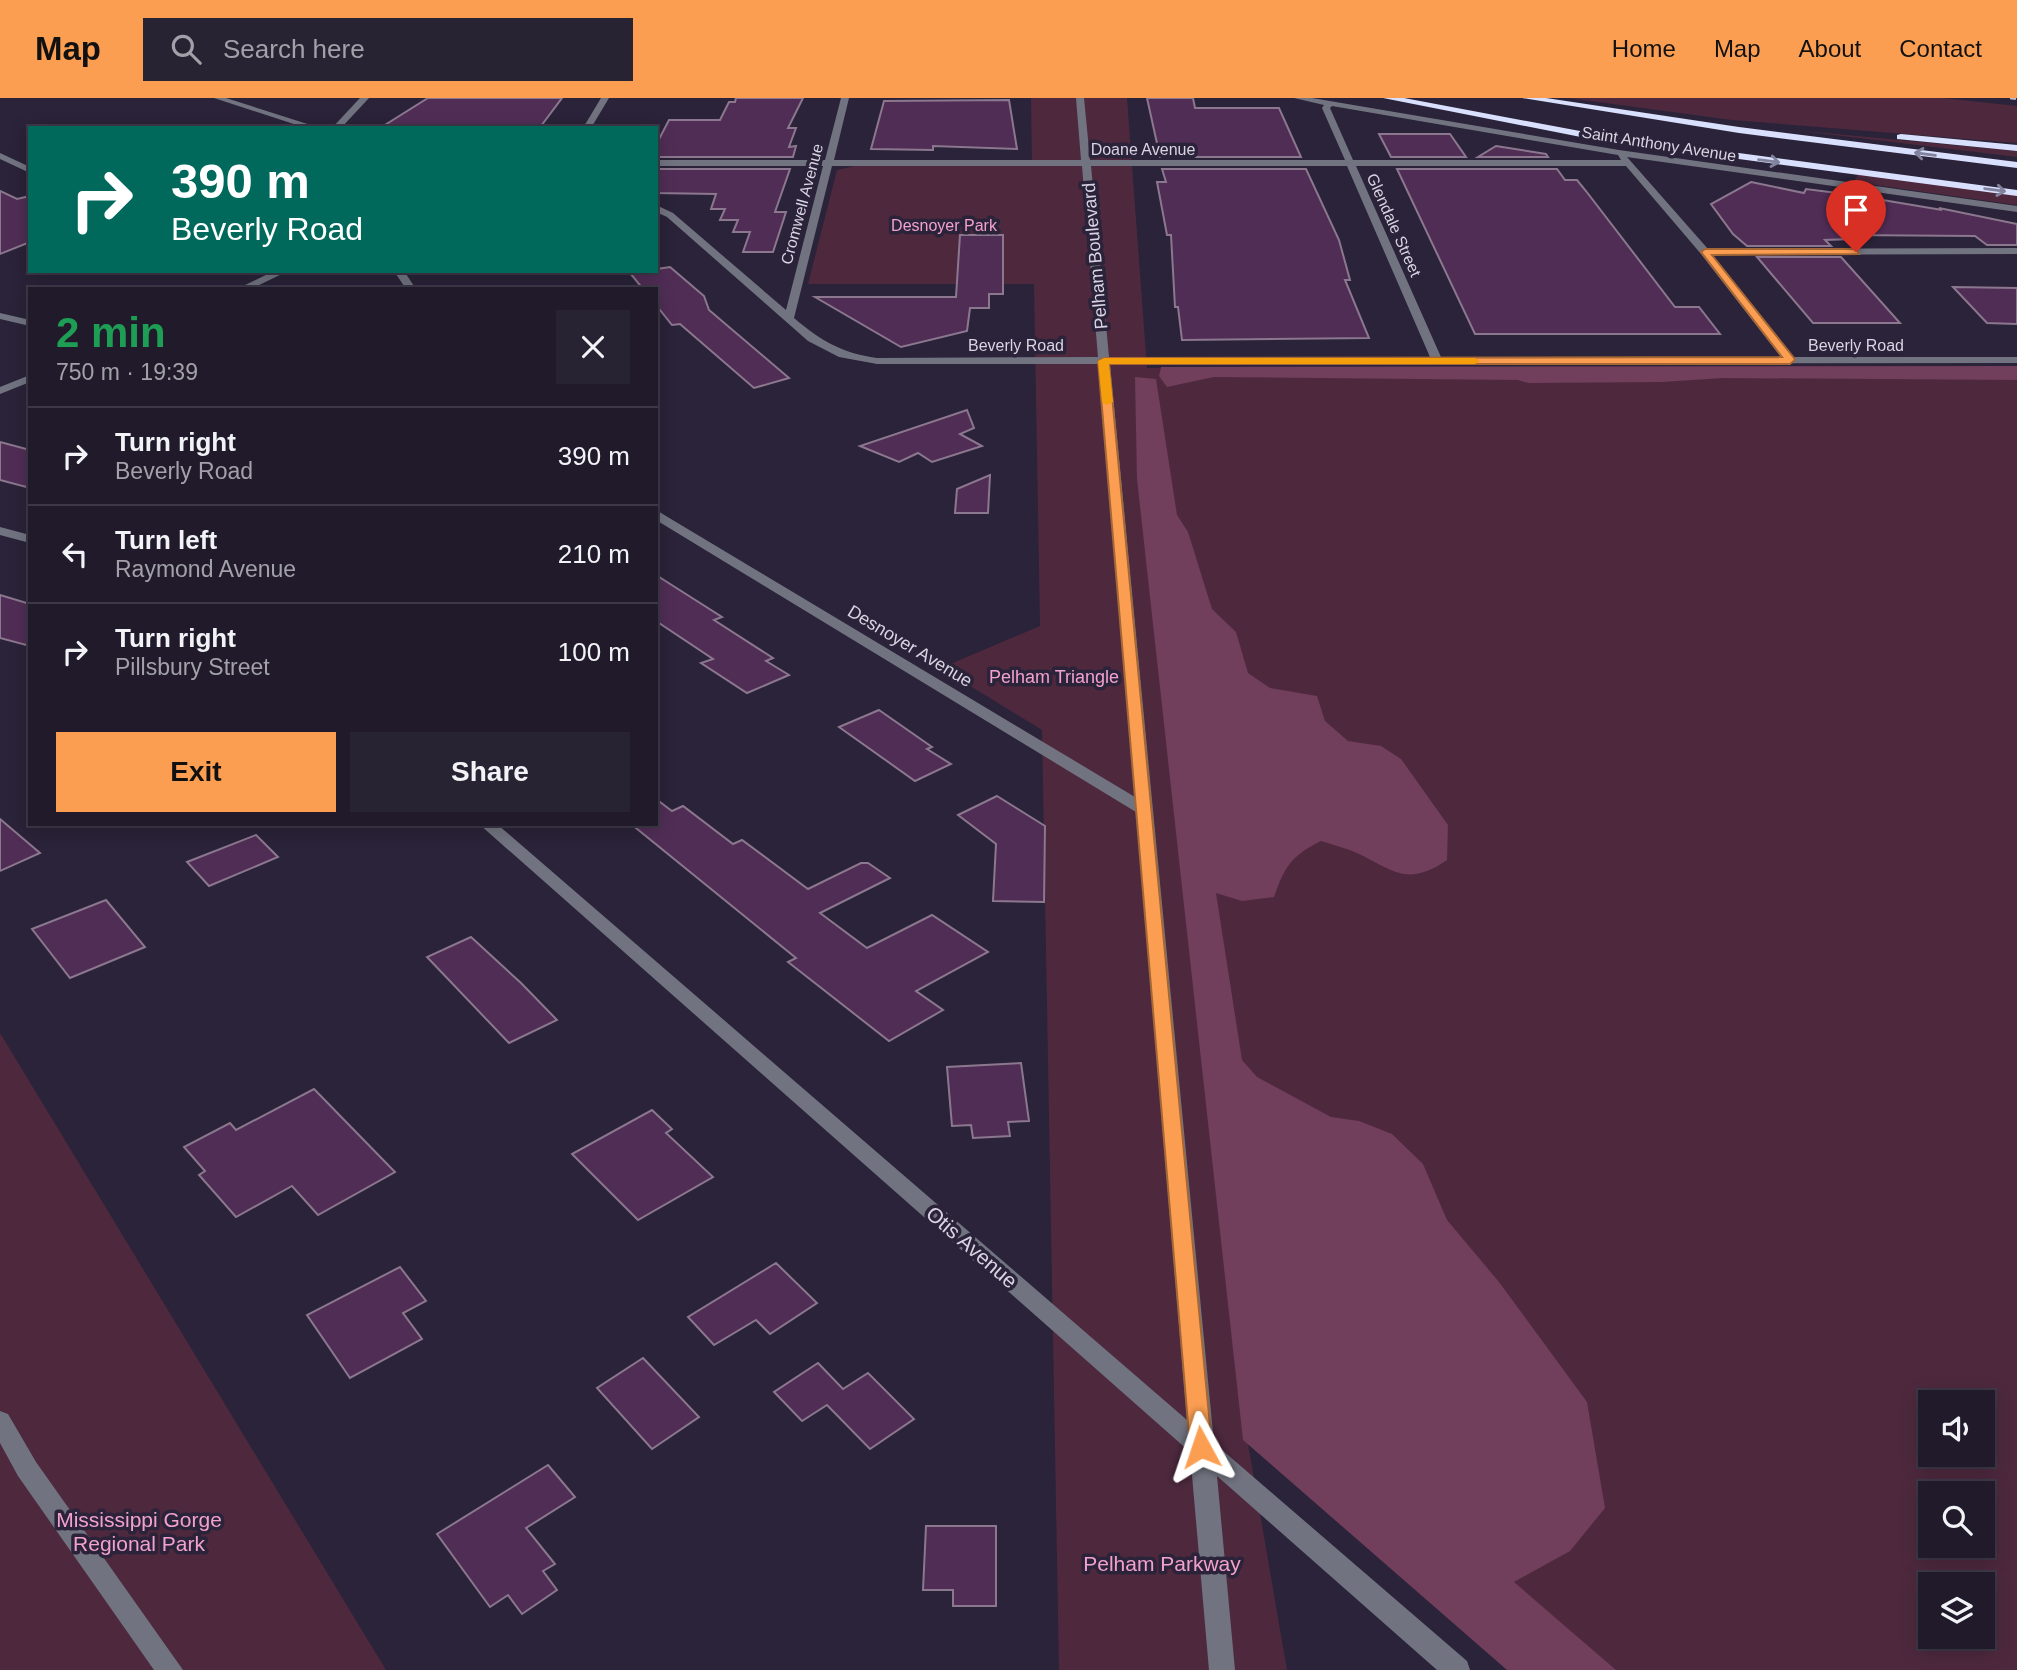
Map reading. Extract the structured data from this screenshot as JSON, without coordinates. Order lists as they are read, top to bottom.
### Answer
{
  "streets": {
    "street": [
      "Saint Anthony Avenue",
      "Doane Avenue",
      "Cromwell Avenue",
      "Glendale Street",
      "Pelham Boulevard",
      "Beverly Road",
      "Desnoyer Avenue",
      "Otis Avenue"
    ]
  },
  "crossings": [
    ["Saint Anthony Avenue", "Glendale Street"],
    ["Doane Avenue", "Cromwell Avenue"],
    ["Doane Avenue", "Glendale Street"],
    ["Doane Avenue", "Pelham Boulevard"],
    ["Cromwell Avenue", "Beverly Road"],
    ["Glendale Street", "Beverly Road"],
    ["Pelham Boulevard", "Beverly Road"],
    ["Pelham Boulevard", "Desnoyer Avenue"],
    ["Pelham Boulevard", "Otis Avenue"]
  ],
  "parks": [
    "Desnoyer Park",
    "Pelham Triangle",
    "Mississippi Gorge Regional Park",
    "Pelham Parkway"
  ],
  "page": {
    "header": "Map",
    "search": "Search here",
    "nav": [
      "Home",
      "Map",
      "About",
      "Contact"
    ],
    "turn": ["390 m", "Beverly Road"],
    "heading": ["2 min", "750 m · 19:39"],
    "list": [
      {
        "name": "Turn right",
        "note": "Beverly Road",
        "value": "390 m"
      },
      {
        "name": "Turn left",
        "note": "Raymond Avenue",
        "value": "210 m"
      },
      {
        "name": "Turn right",
        "note": "Pillsbury Street",
        "value": "100 m"
      }
    ],
    "buttons": ["Exit", "Share"]
  }
}
